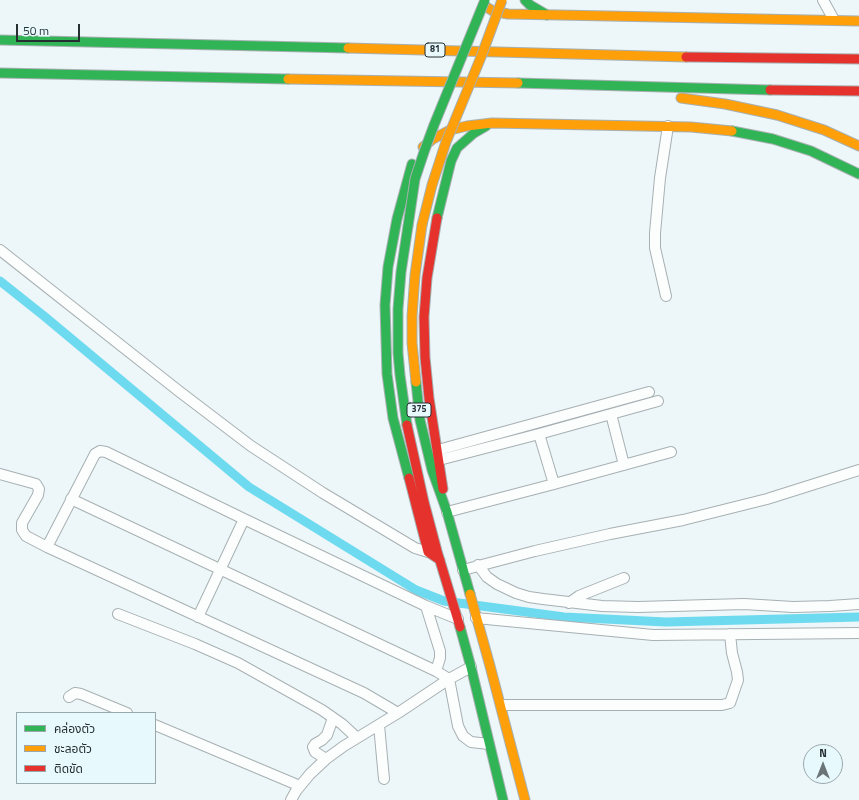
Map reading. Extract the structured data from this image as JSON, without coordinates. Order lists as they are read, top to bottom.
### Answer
{
  "streets": {
    "main road": ["81", "375"]
  },
  "legend": ["คล่องตัว", "ชะลอตัว", "ติดขัด"],
  "scale_bar": "50 m",
  "north": "top"
}
